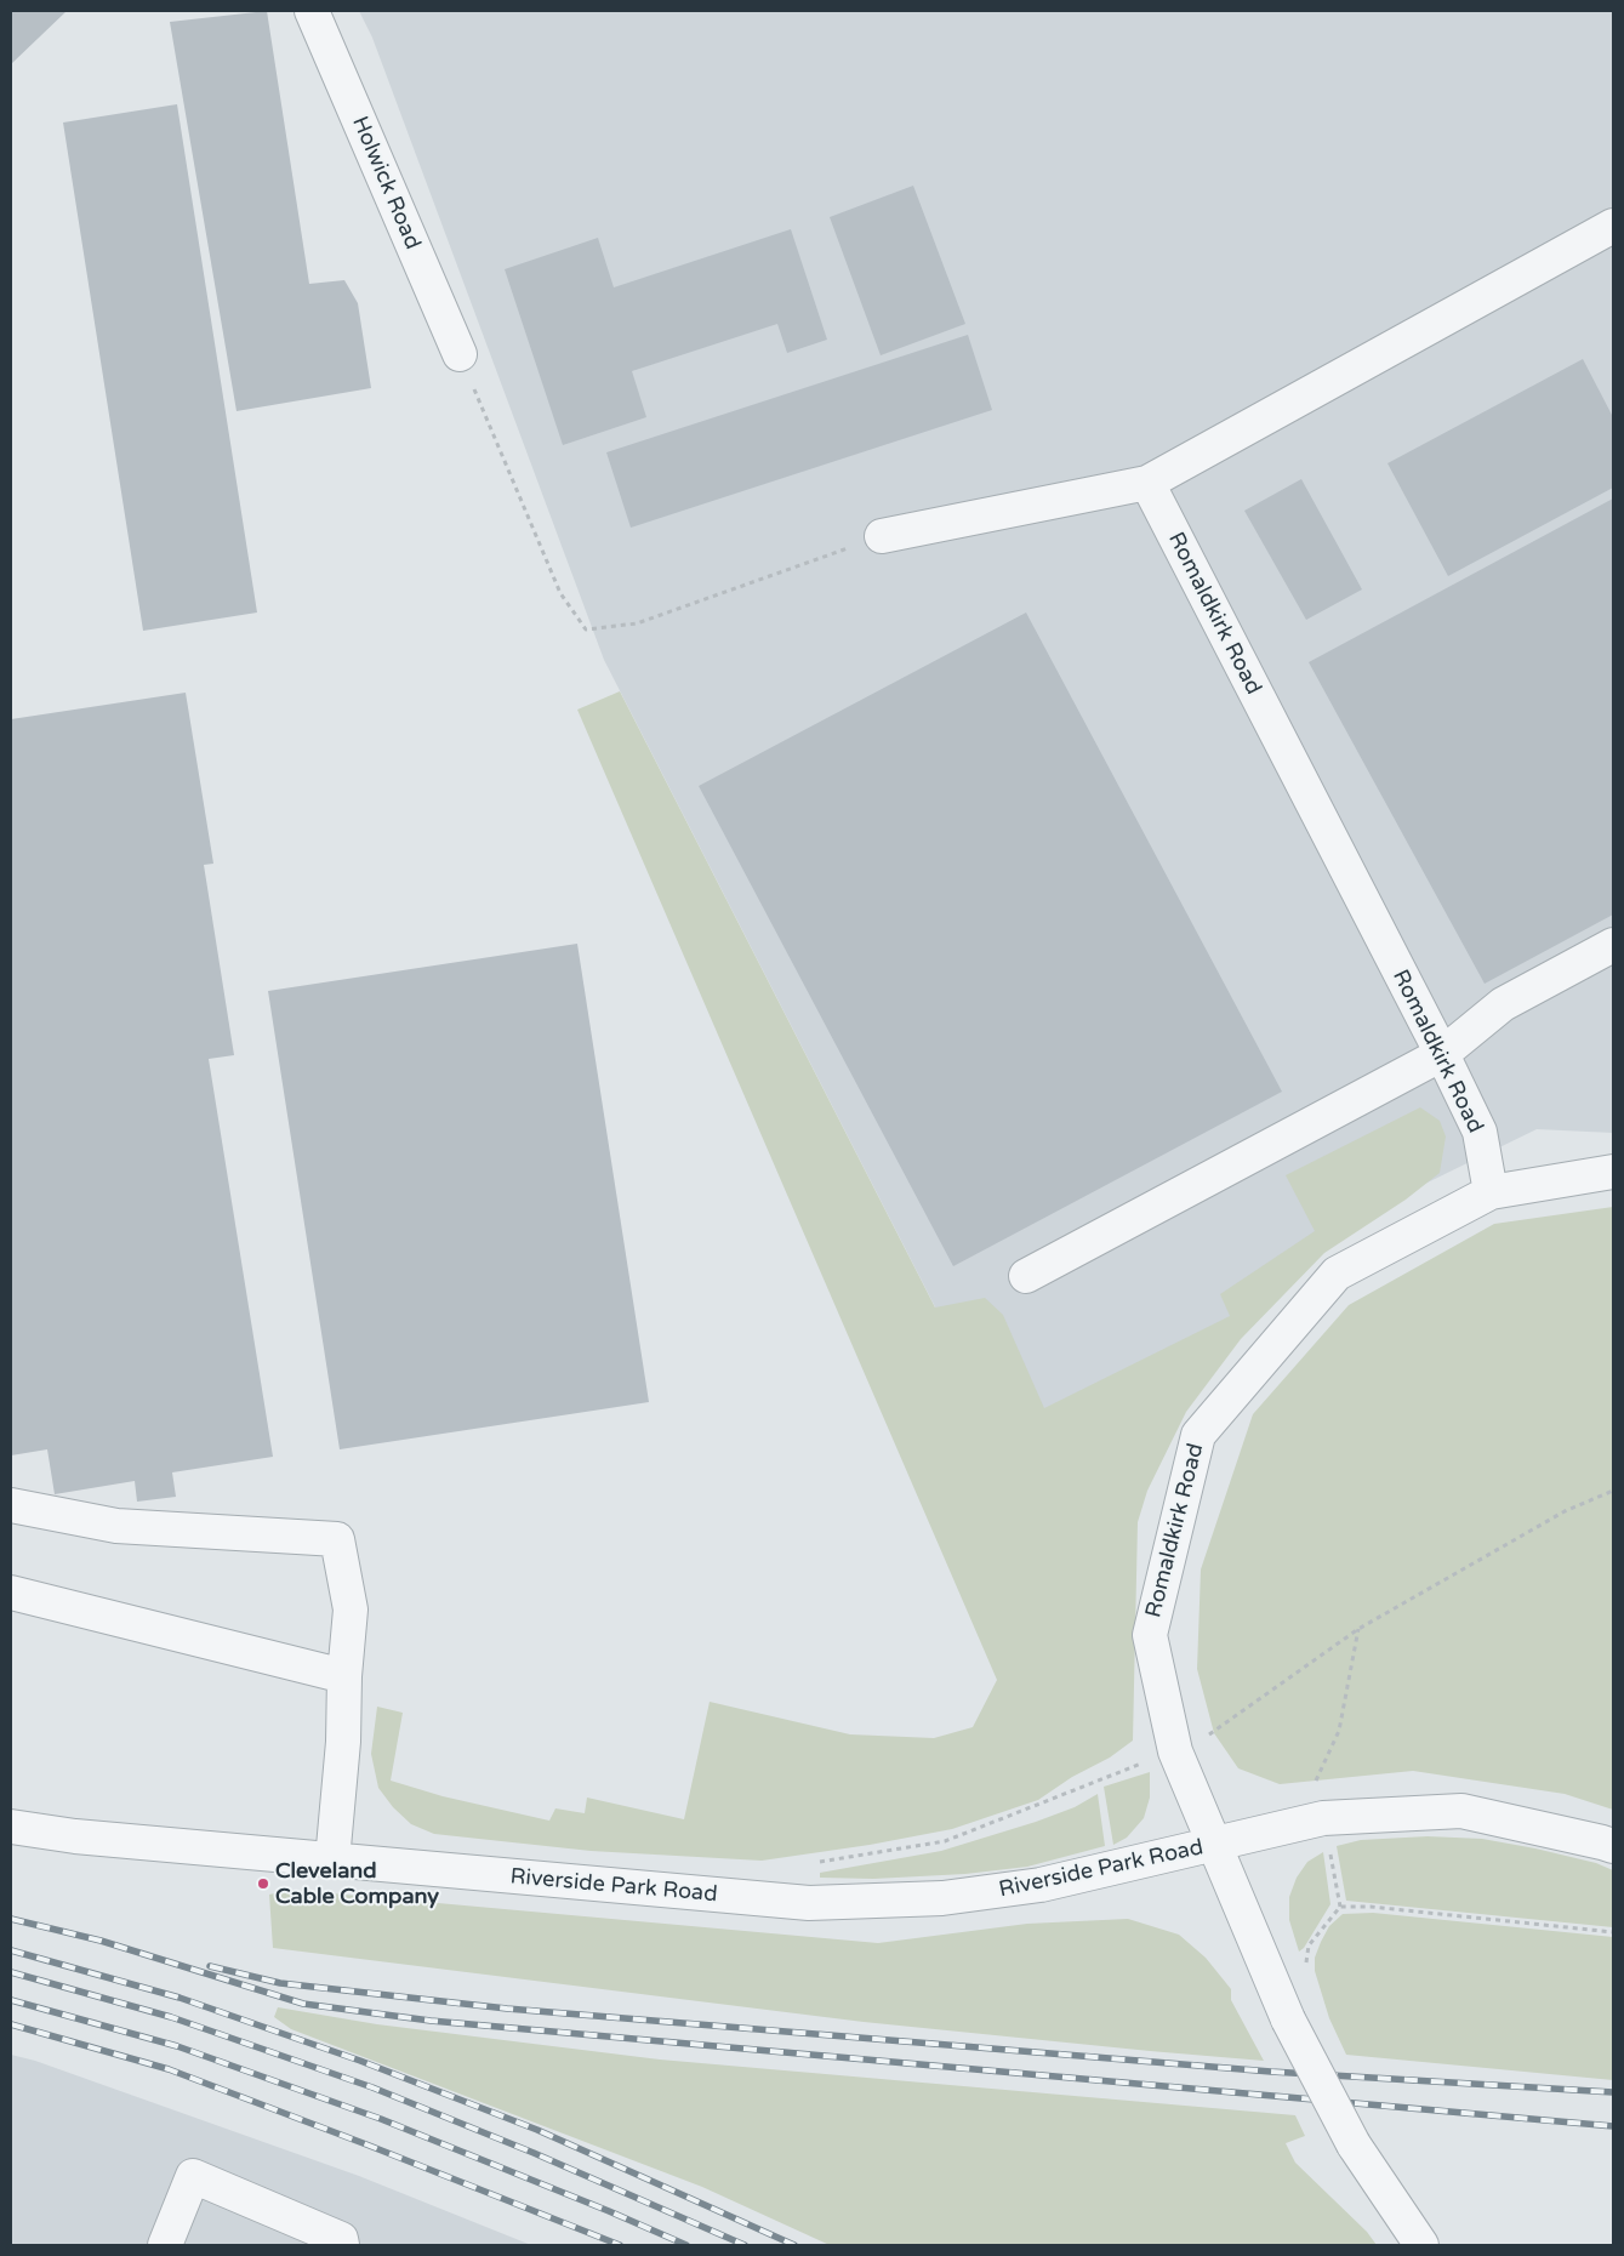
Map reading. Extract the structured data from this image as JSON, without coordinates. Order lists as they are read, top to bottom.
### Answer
{
  "streets": {
    "street": ["Holwick Road", "Romaldkirk Road", "Riverside Park Road"]
  },
  "crossings": [
    ["Romaldkirk Road", "Riverside Park Road"]
  ],
  "places": ["Cleveland Cable Company"]
}
